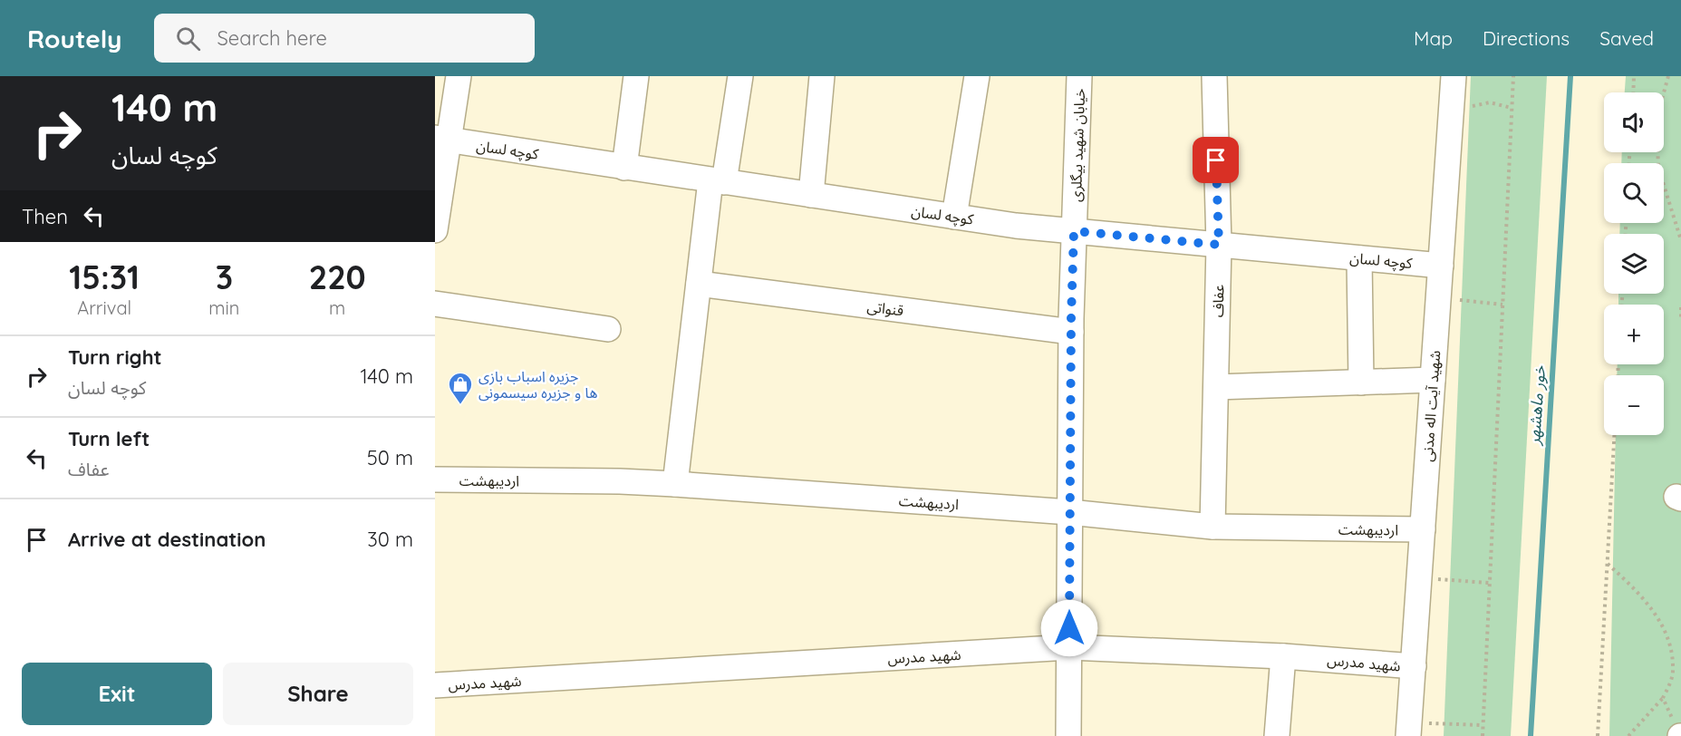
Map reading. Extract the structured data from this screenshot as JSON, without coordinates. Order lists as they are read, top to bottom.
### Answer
{
  "streets": {
    "street": [
      "خیابان شهید بیگلری",
      "کوچه لسان",
      "عفاف",
      "قنواتی",
      "شهید آیت اله مدنی",
      "اردیبهشت",
      "شهید مدرس"
    ]
  },
  "crossings": [
    ["خیابان شهید بیگلری", "کوچه لسان"],
    ["خیابان شهید بیگلری", "قنواتی"],
    ["خیابان شهید بیگلری", "اردیبهشت"],
    ["خیابان شهید بیگلری", "شهید مدرس"],
    ["کوچه لسان", "عفاف"],
    ["کوچه لسان", "شهید آیت اله مدنی"],
    ["عفاف", "اردیبهشت"],
    ["شهید آیت اله مدنی", "اردیبهشت"],
    ["شهید آیت اله مدنی", "شهید مدرس"]
  ],
  "water": ["خور ماهشهر"],
  "places": {
    "shop": ["جزیره اسباب بازی ها و جزیره سیسمونی"]
  },
  "page": {
    "header": "Routely",
    "search": "Search here",
    "nav": ["Map", "Directions", "Saved"],
    "turn": ["140 m", "کوچه لسان"],
    "map_buttons": ["+", "−"],
    "then": "Then",
    "eta": [
      "15:31",
      "Arrival",
      "3",
      "min",
      "220",
      "m"
    ],
    "list": [
      {
        "name": "Turn right",
        "note": "کوچه لسان",
        "value": "140 m"
      },
      {
        "name": "Turn left",
        "note": "عفاف",
        "value": "50 m"
      },
      {
        "name": "Arrive at destination",
        "value": "30 m"
      }
    ],
    "buttons": ["Exit", "Share"]
  }
}
